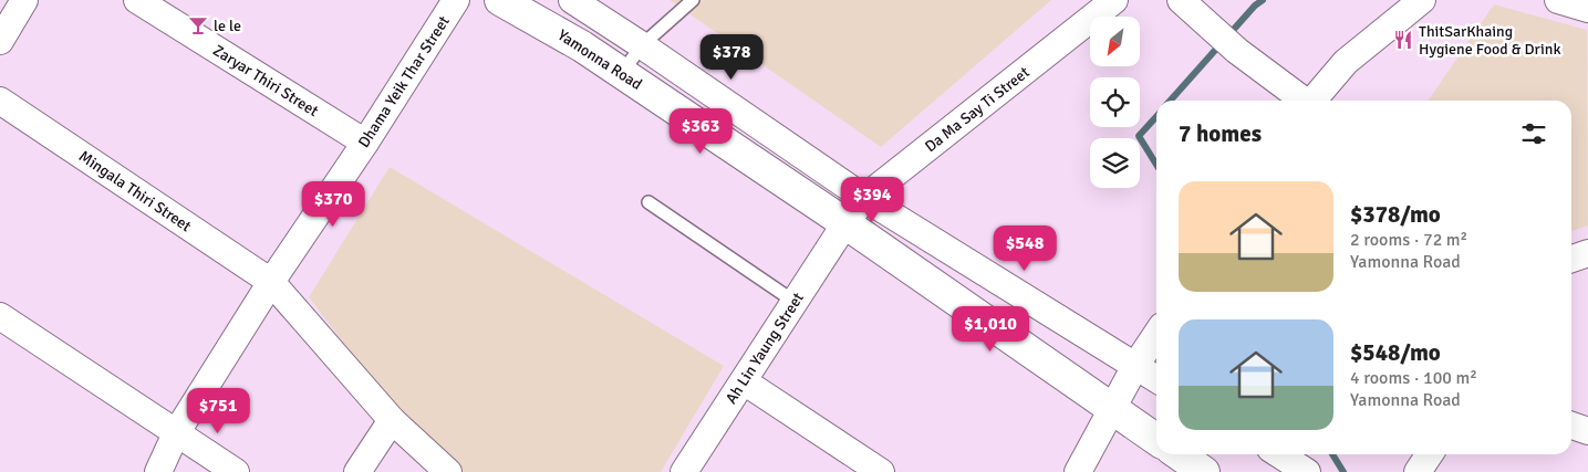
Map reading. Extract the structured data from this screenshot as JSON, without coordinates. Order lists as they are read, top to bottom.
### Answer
{
  "streets": {
    "main road": ["Yamonna Road"],
    "street": [
      "Zaryar Thiri Street",
      "Dhama Yeik Thar Street",
      "Da Ma Say Ti Street",
      "Mingala Thiri Street",
      "Ah Lin Yaung Street"
    ]
  },
  "crossings": [
    ["Yamonna Road", "Da Ma Say Ti Street"],
    ["Yamonna Road", "Ah Lin Yaung Street"],
    ["Zaryar Thiri Street", "Dhama Yeik Thar Street"],
    ["Dhama Yeik Thar Street", "Mingala Thiri Street"],
    ["Da Ma Say Ti Street", "Ah Lin Yaung Street"]
  ],
  "places": {
    "bar": ["le le"],
    "restaurant": ["ThitSarKhaing Hygiene Food & Drink"]
  },
  "north": "bottom left",
  "page": {
    "price": [
      "$378",
      "$363",
      "$394",
      "$370",
      "$548",
      "$1,010",
      "$751"
    ],
    "heading": "7 homes",
    "list": [
      {
        "name": "$378/mo",
        "note": "2 rooms · 72 m² · Yamonna Road"
      },
      {
        "name": "$548/mo",
        "note": "4 rooms · 100 m² · Yamonna Road"
      }
    ]
  }
}
